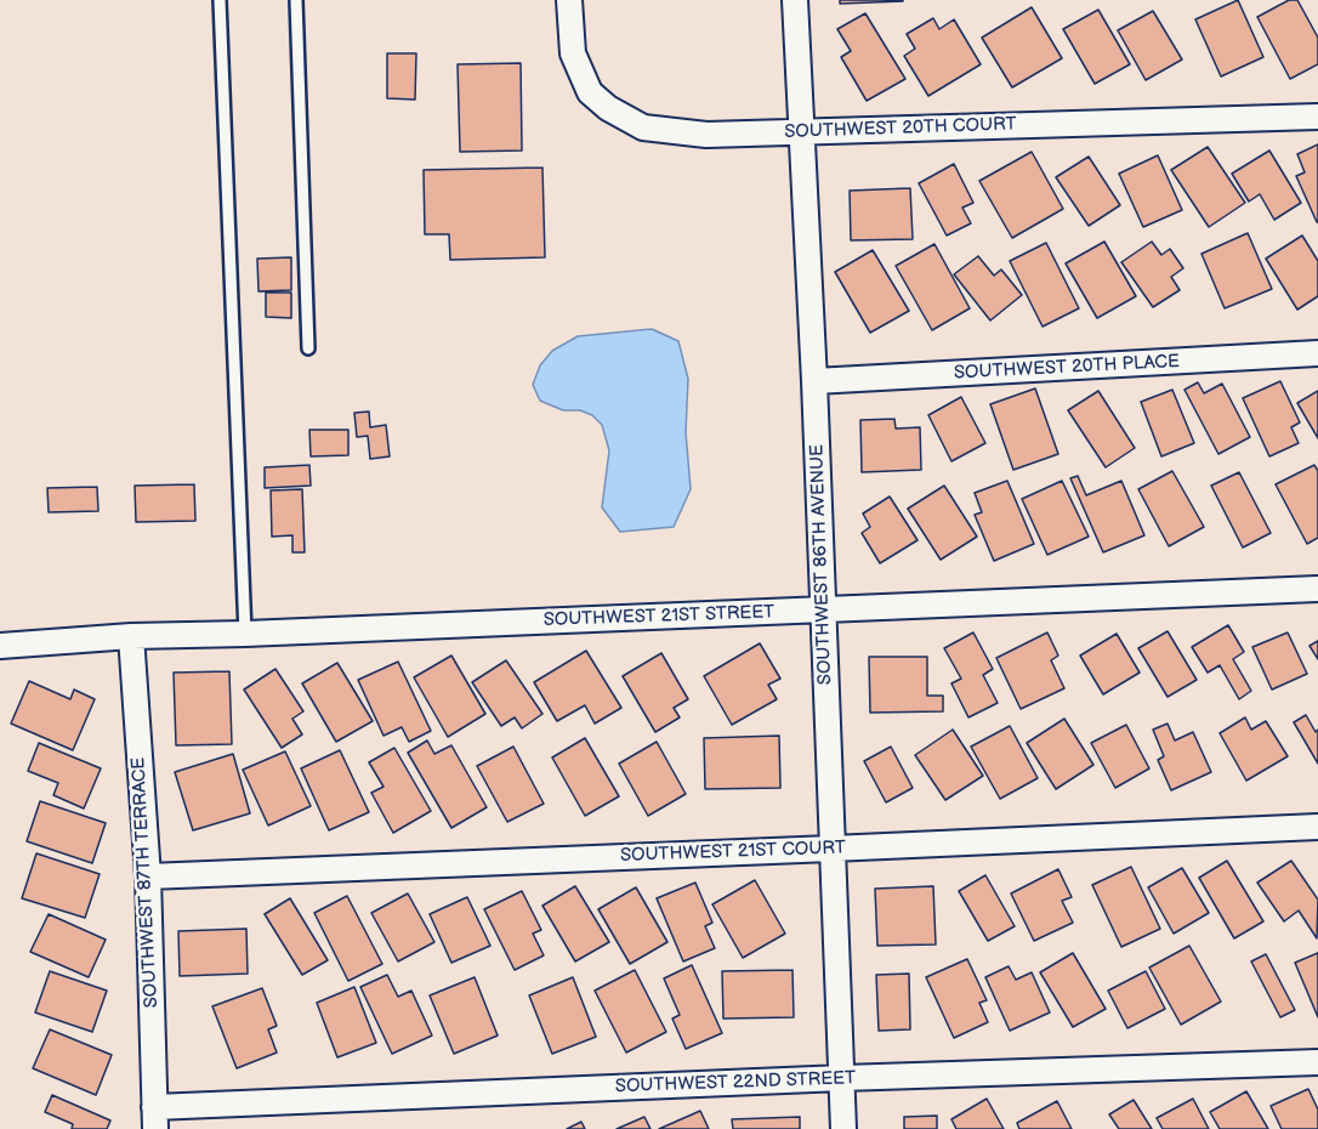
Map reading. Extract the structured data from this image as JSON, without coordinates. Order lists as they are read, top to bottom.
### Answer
{
  "streets": {
    "street": [
      "SOUTHWEST 20TH COURT",
      "SOUTHWEST 20TH PLACE",
      "SOUTHWEST 86TH AVENUE",
      "SOUTHWEST 21ST STREET",
      "SOUTHWEST 21ST COURT",
      "SOUTHWEST 87TH TERRACE",
      "SOUTHWEST 22ND STREET"
    ]
  },
  "crossings": [
    ["SOUTHWEST 20TH COURT", "SOUTHWEST 86TH AVENUE"],
    ["SOUTHWEST 20TH PLACE", "SOUTHWEST 86TH AVENUE"],
    ["SOUTHWEST 86TH AVENUE", "SOUTHWEST 21ST STREET"],
    ["SOUTHWEST 86TH AVENUE", "SOUTHWEST 21ST COURT"],
    ["SOUTHWEST 86TH AVENUE", "SOUTHWEST 22ND STREET"],
    ["SOUTHWEST 21ST STREET", "SOUTHWEST 87TH TERRACE"],
    ["SOUTHWEST 21ST COURT", "SOUTHWEST 87TH TERRACE"],
    ["SOUTHWEST 87TH TERRACE", "SOUTHWEST 22ND STREET"]
  ]
}
